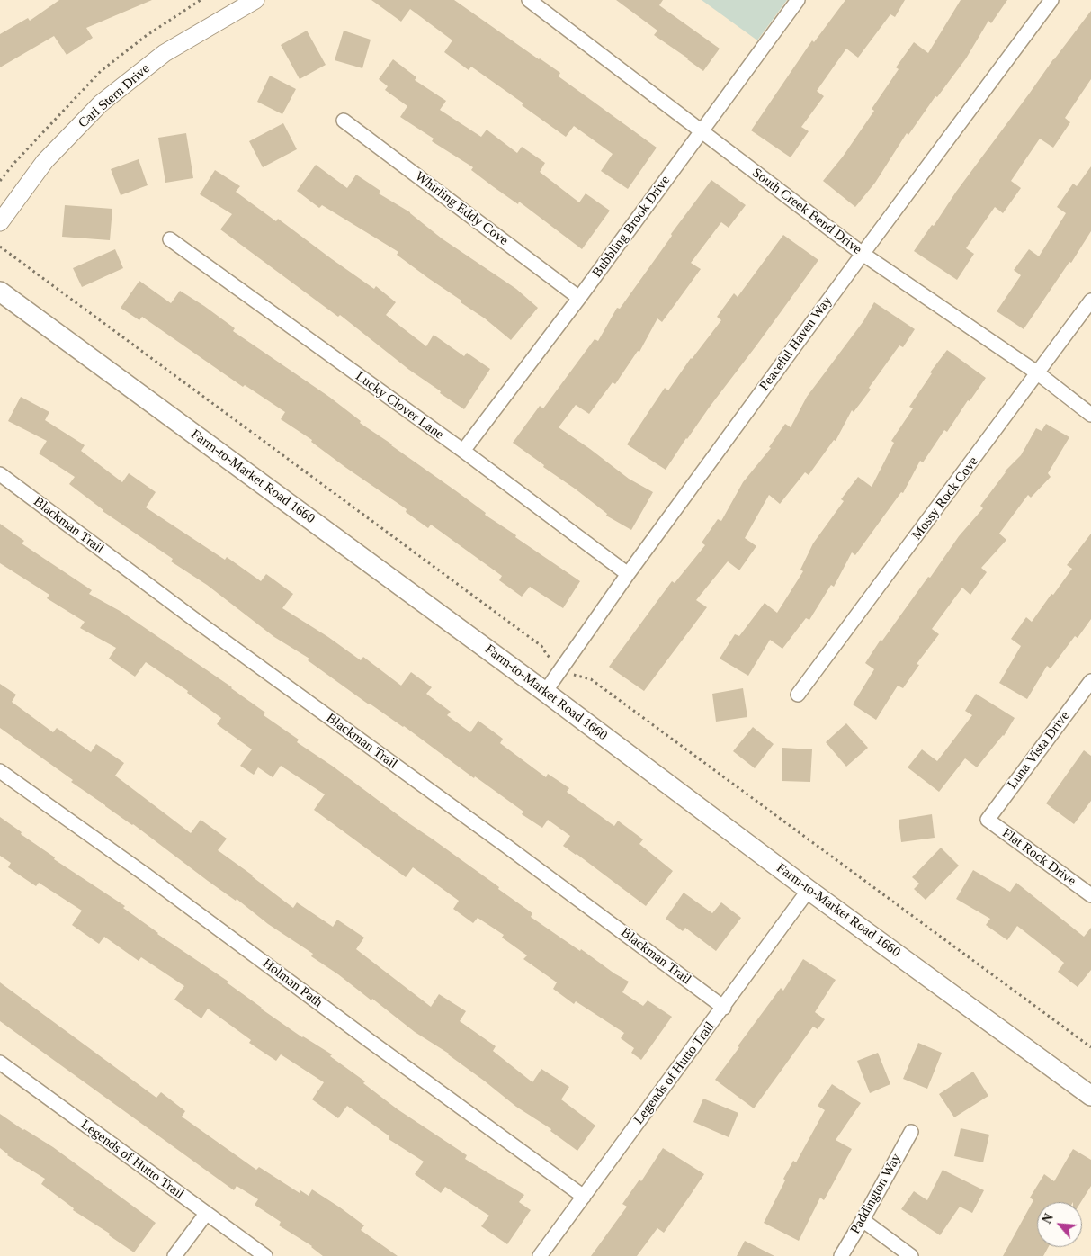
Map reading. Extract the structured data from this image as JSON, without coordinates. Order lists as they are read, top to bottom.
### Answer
{
  "streets": {
    "main road": ["Farm-to-Market Road 1660"],
    "street": [
      "Carl Stern Drive",
      "Whirling Eddy Cove",
      "South Creek Bend Drive",
      "Bubbling Brook Drive",
      "Peaceful Haven Way",
      "Lucky Clover Lane",
      "Mossy Rock Cove",
      "Blackman Trail",
      "Luna Vista Drive",
      "Flat Rock Drive",
      "Holman Path",
      "Legends of Hutto Trail",
      "Paddington Way"
    ]
  },
  "crossings": [
    ["Whirling Eddy Cove", "Bubbling Brook Drive"],
    ["South Creek Bend Drive", "Bubbling Brook Drive"],
    ["South Creek Bend Drive", "Peaceful Haven Way"],
    ["South Creek Bend Drive", "Mossy Rock Cove"],
    ["Bubbling Brook Drive", "Lucky Clover Lane"],
    ["Peaceful Haven Way", "Lucky Clover Lane"],
    ["Peaceful Haven Way", "Farm-to-Market Road 1660"],
    ["Farm-to-Market Road 1660", "Legends of Hutto Trail"],
    ["Blackman Trail", "Legends of Hutto Trail"],
    ["Luna Vista Drive", "Flat Rock Drive"],
    ["Holman Path", "Legends of Hutto Trail"]
  ],
  "north": "top left"
}
